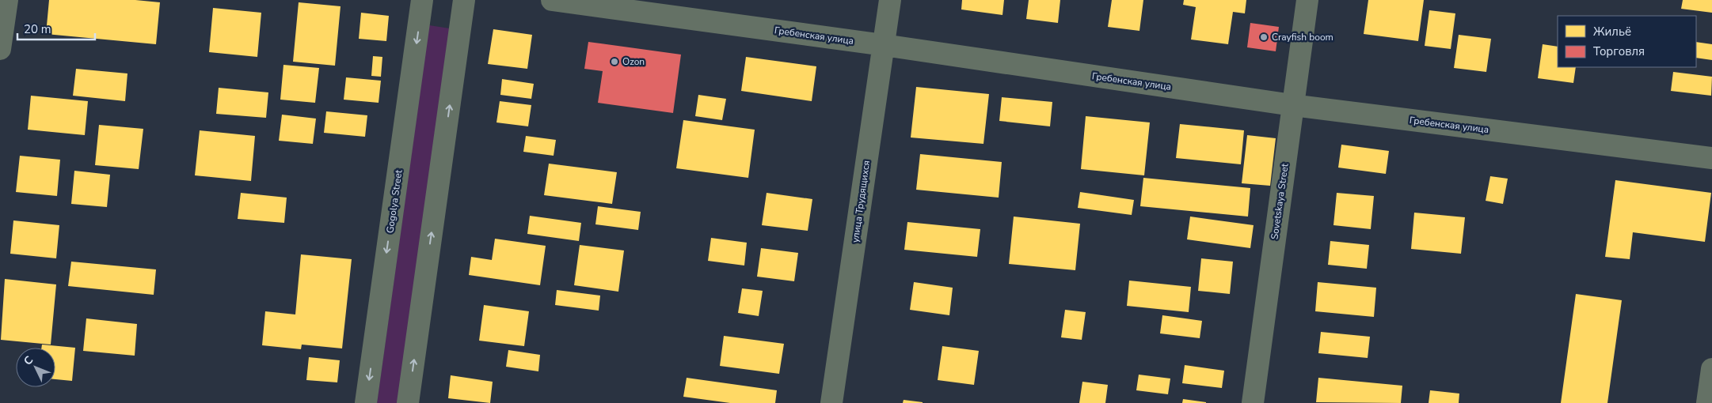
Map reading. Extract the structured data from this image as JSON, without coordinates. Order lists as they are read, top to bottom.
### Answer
{
  "streets": {
    "street": [
      "Гребенская улица",
      "Gogolya Street",
      "улица Трудящихся",
      "Sovetskaya Street"
    ]
  },
  "crossings": [
    ["Гребенская улица", "улица Трудящихся"],
    ["Гребенская улица", "Sovetskaya Street"]
  ],
  "places": ["Crayfish boom", "Ozon"],
  "legend": ["Жильё", "Торговля"],
  "scale_bar": "20 m",
  "north": "top left"
}
